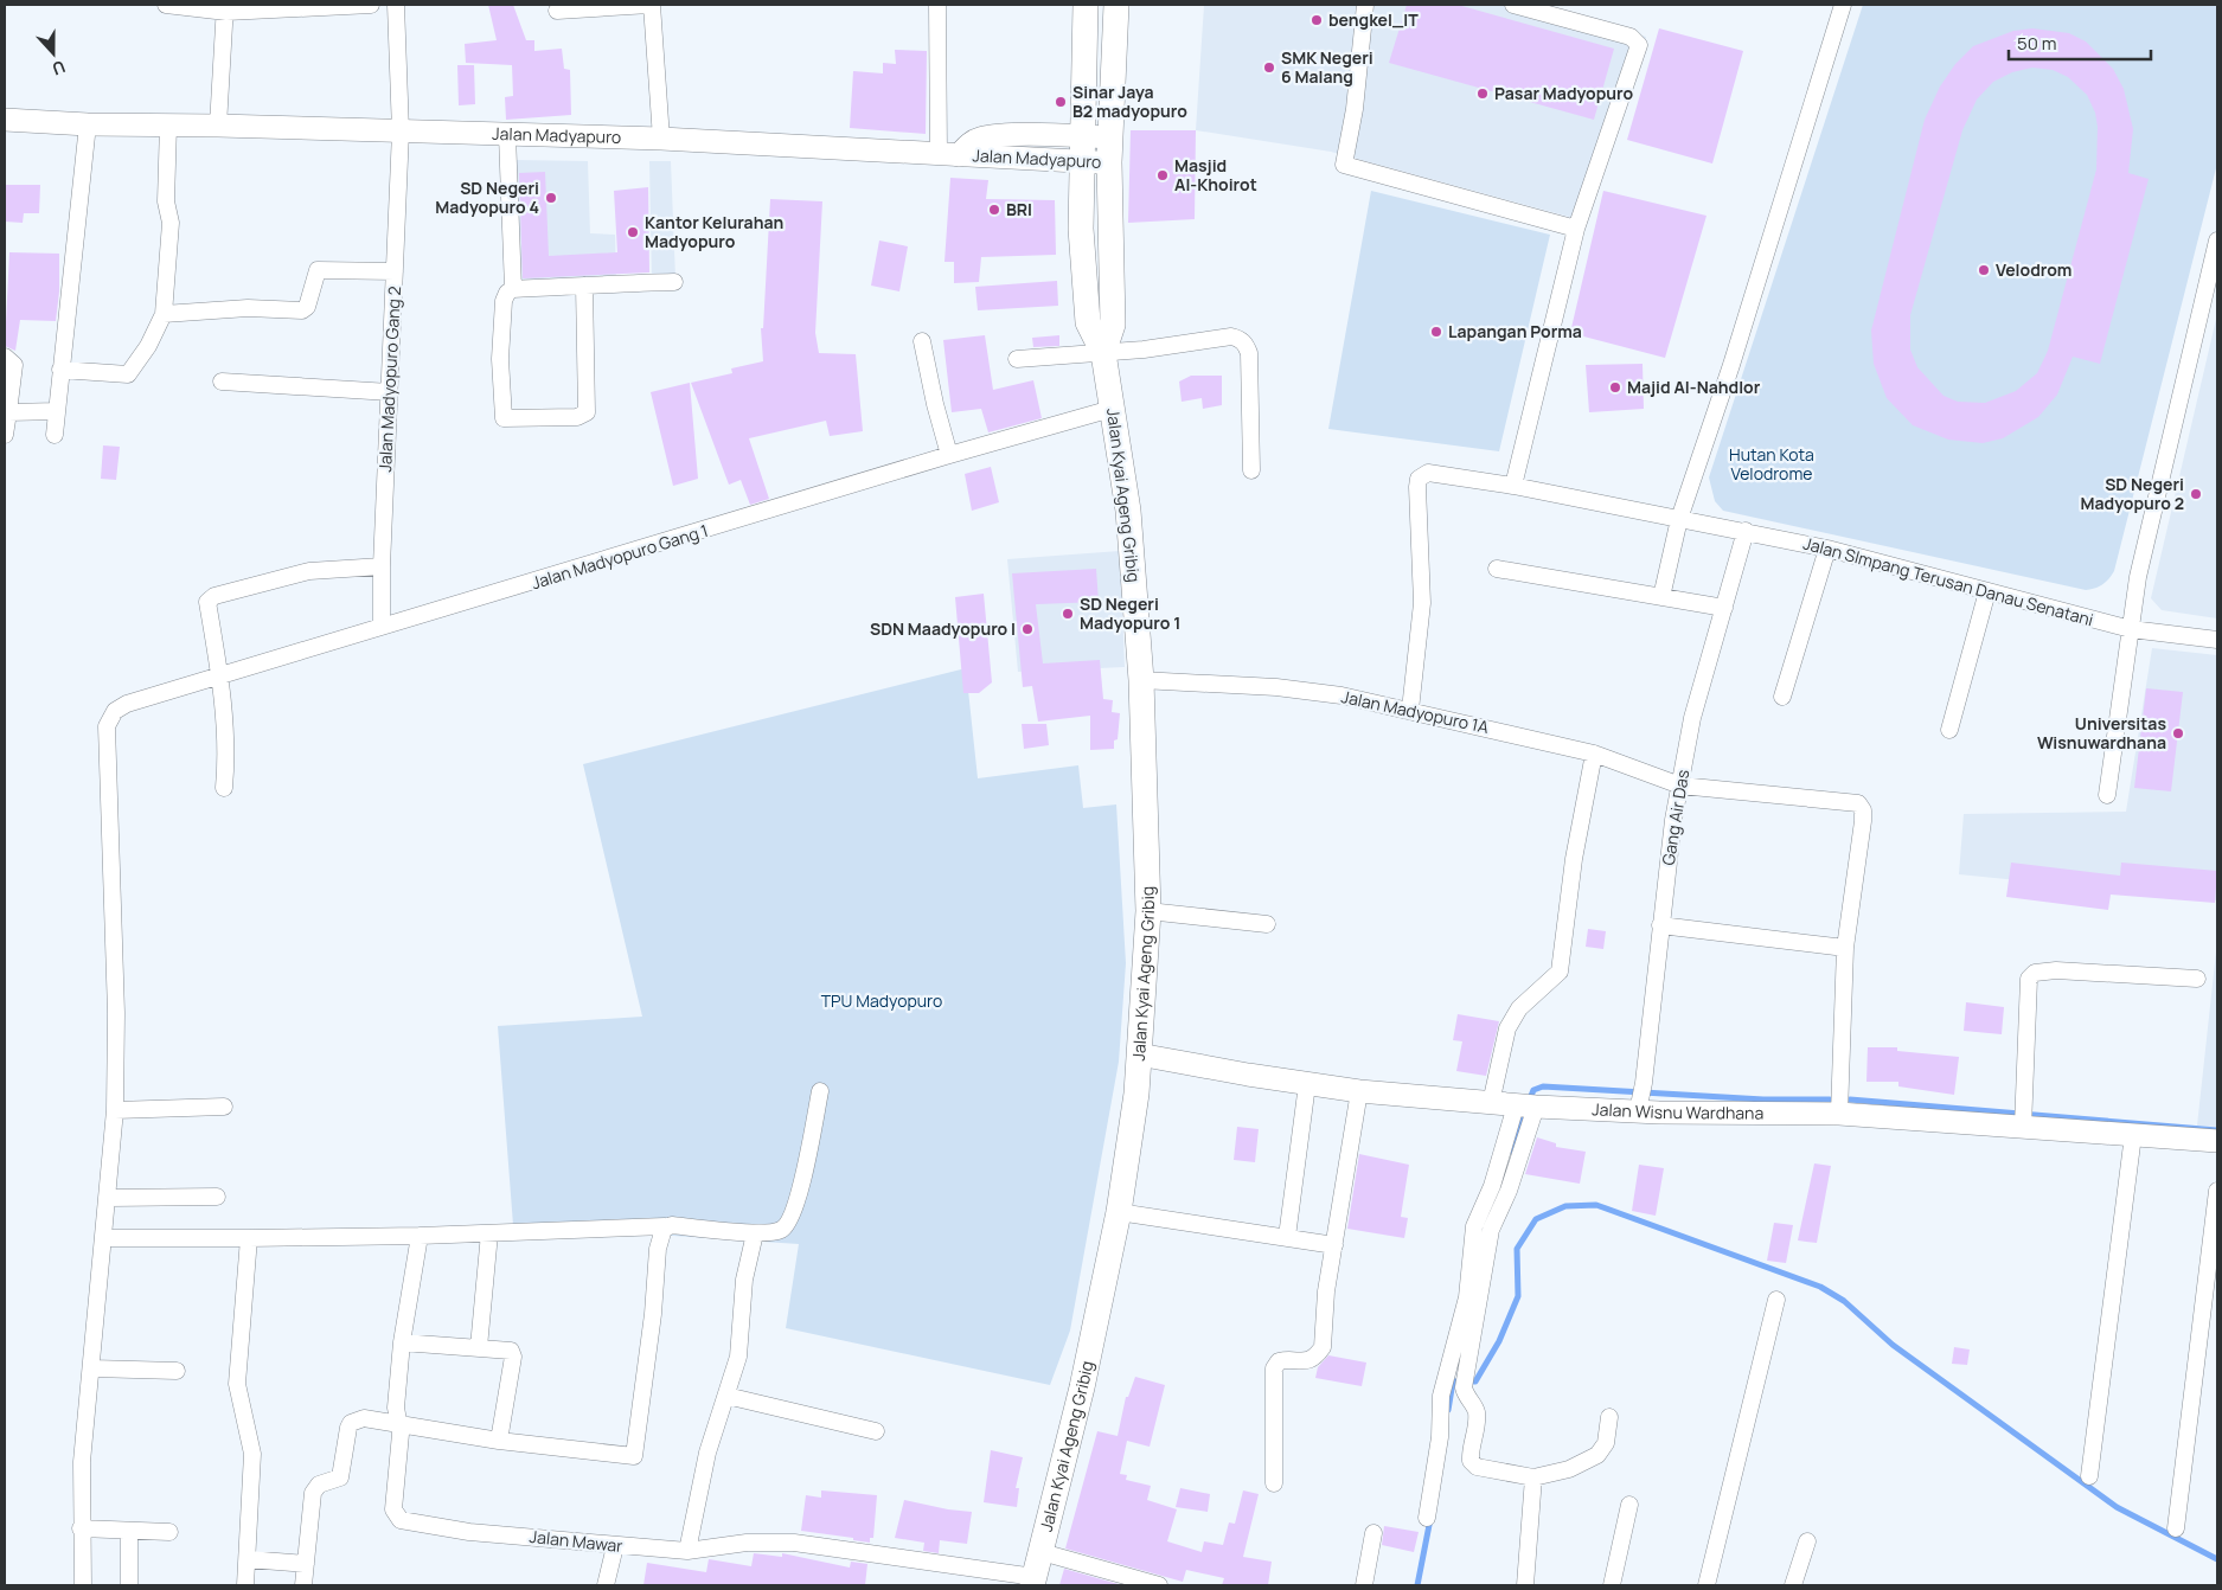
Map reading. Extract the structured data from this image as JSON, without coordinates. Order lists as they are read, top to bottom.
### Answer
{
  "streets": {
    "main road": ["Jalan Madyapuro", "Jalan Kyai Ageng Gribig", "Jalan Wisnu Wardhana"],
    "street": [
      "Jalan Madyopuro Gang 2",
      "Jalan Madyopuro Gang 1",
      "Jalan SImpang Terusan Danau Senatani",
      "Jalan Madyopuro 1A",
      "Gang Air Das",
      "Jalan Mawar"
    ]
  },
  "crossings": [
    ["Jalan Madyapuro", "Jalan Madyopuro Gang 2"],
    ["Jalan Madyapuro", "Jalan Kyai Ageng Gribig"],
    ["Jalan Madyopuro Gang 2", "Jalan Madyopuro Gang 1"],
    ["Jalan Kyai Ageng Gribig", "Jalan Madyopuro Gang 1"],
    ["Jalan Kyai Ageng Gribig", "Jalan Madyopuro 1A"],
    ["Jalan Kyai Ageng Gribig", "Jalan Wisnu Wardhana"],
    ["Jalan Kyai Ageng Gribig", "Jalan Mawar"],
    ["Jalan SImpang Terusan Danau Senatani", "Jalan Madyopuro 1A"],
    ["Jalan SImpang Terusan Danau Senatani", "Gang Air Das"],
    ["Jalan Madyopuro 1A", "Gang Air Das"],
    ["Gang Air Das", "Jalan Wisnu Wardhana"]
  ],
  "parks": ["Hutan Kota Velodrome", "TPU Madyopuro"],
  "places": [
    "bengkel_IT",
    "SMK Negeri 6 Malang",
    "Pasar Madyopuro",
    "Sinar Jaya B2 madyopuro",
    "Masjid Al-Khoirot",
    "SD Negeri Madyopuro 4",
    "BRI",
    "Kantor Kelurahan Madyopuro",
    "Velodrom",
    "Lapangan Porma",
    "Majid Al-Nahdlor",
    "SD Negeri Madyopuro 2",
    "SD Negeri Madyopuro 1",
    "SDN Maadyopuro I",
    "Universitas Wisnuwardhana"
  ],
  "scale_bar": "50 m",
  "north": "bottom"
}
